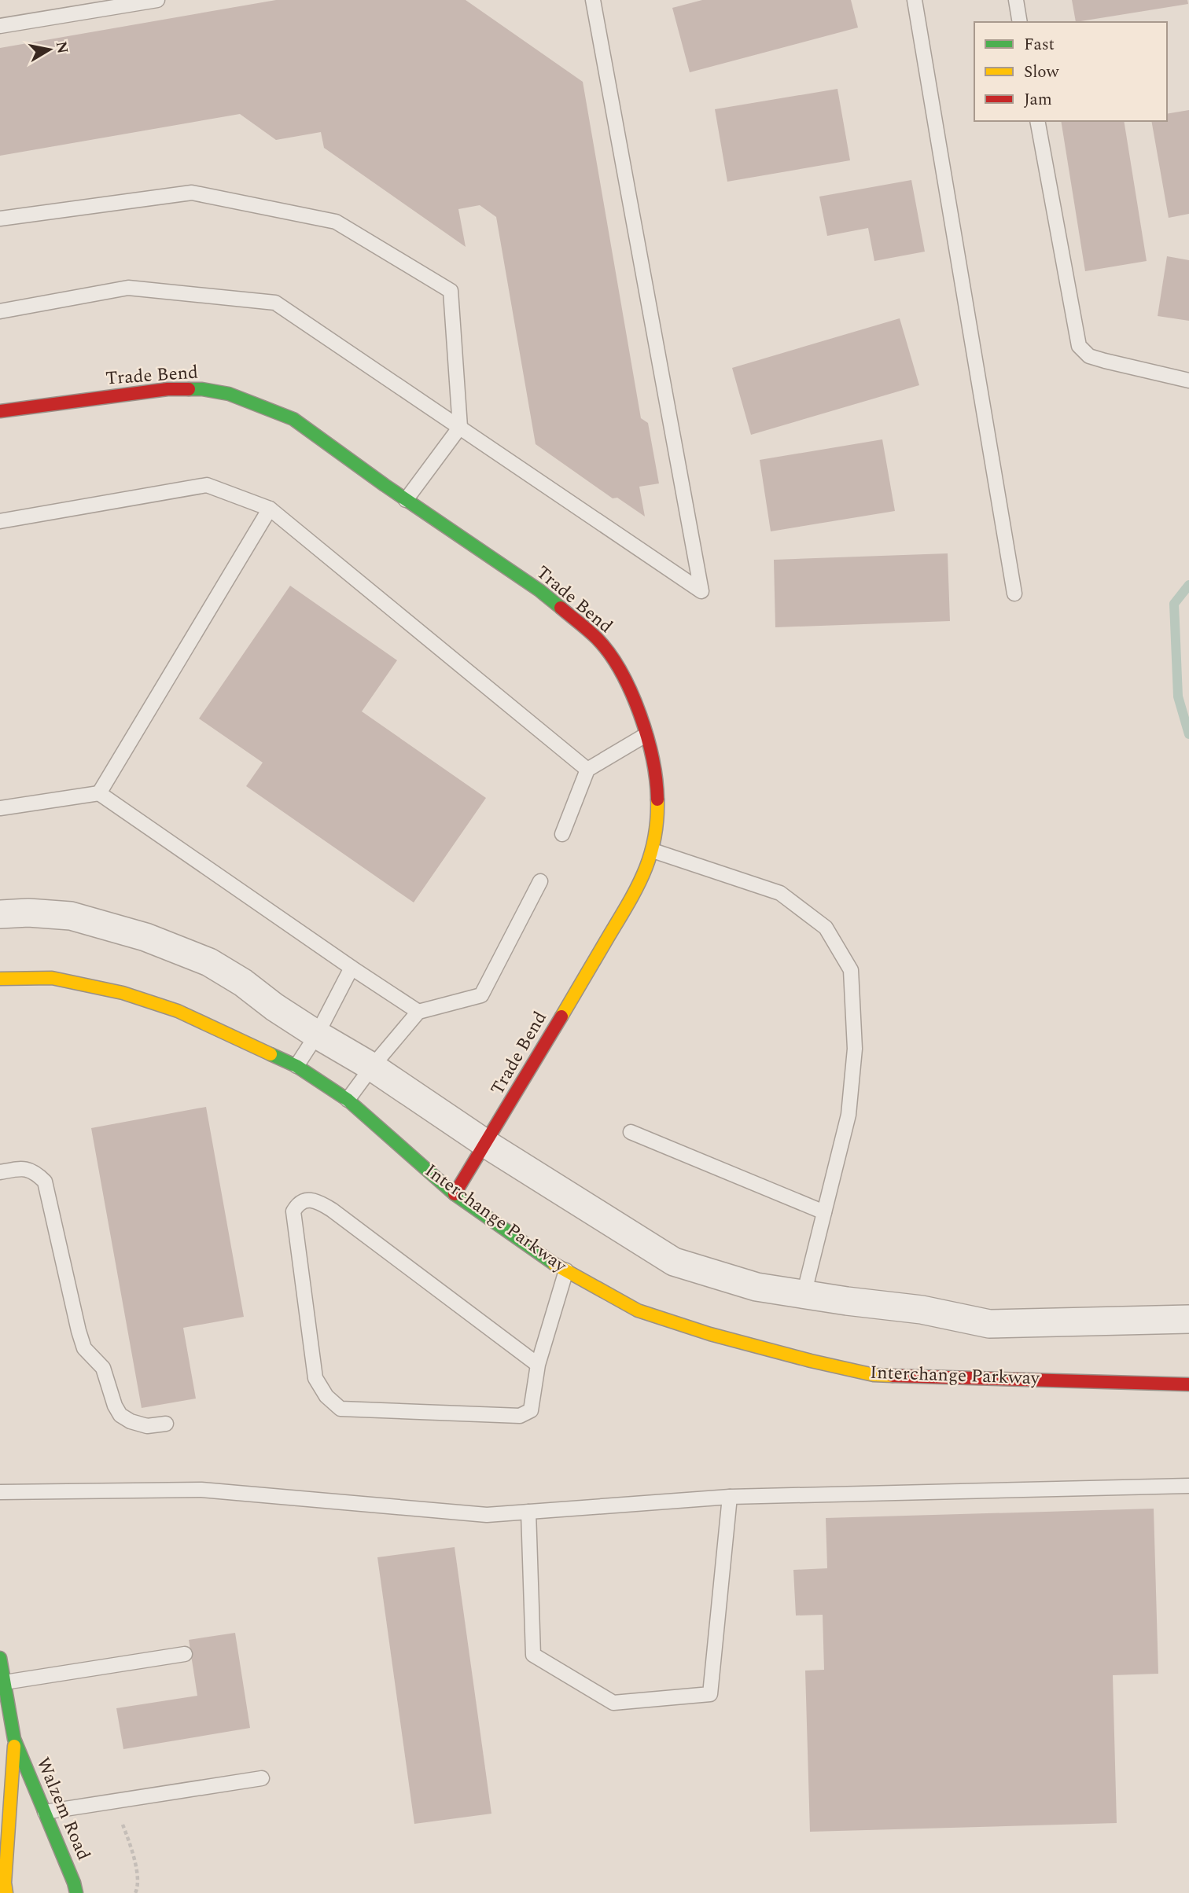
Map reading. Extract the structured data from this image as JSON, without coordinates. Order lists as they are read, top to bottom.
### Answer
{
  "streets": {
    "street": ["Trade Bend", "Interchange Parkway", "Walzem Road"]
  },
  "crossings": [
    ["Trade Bend", "Interchange Parkway"]
  ],
  "legend": ["Fast", "Slow", "Jam"],
  "north": "right"
}
